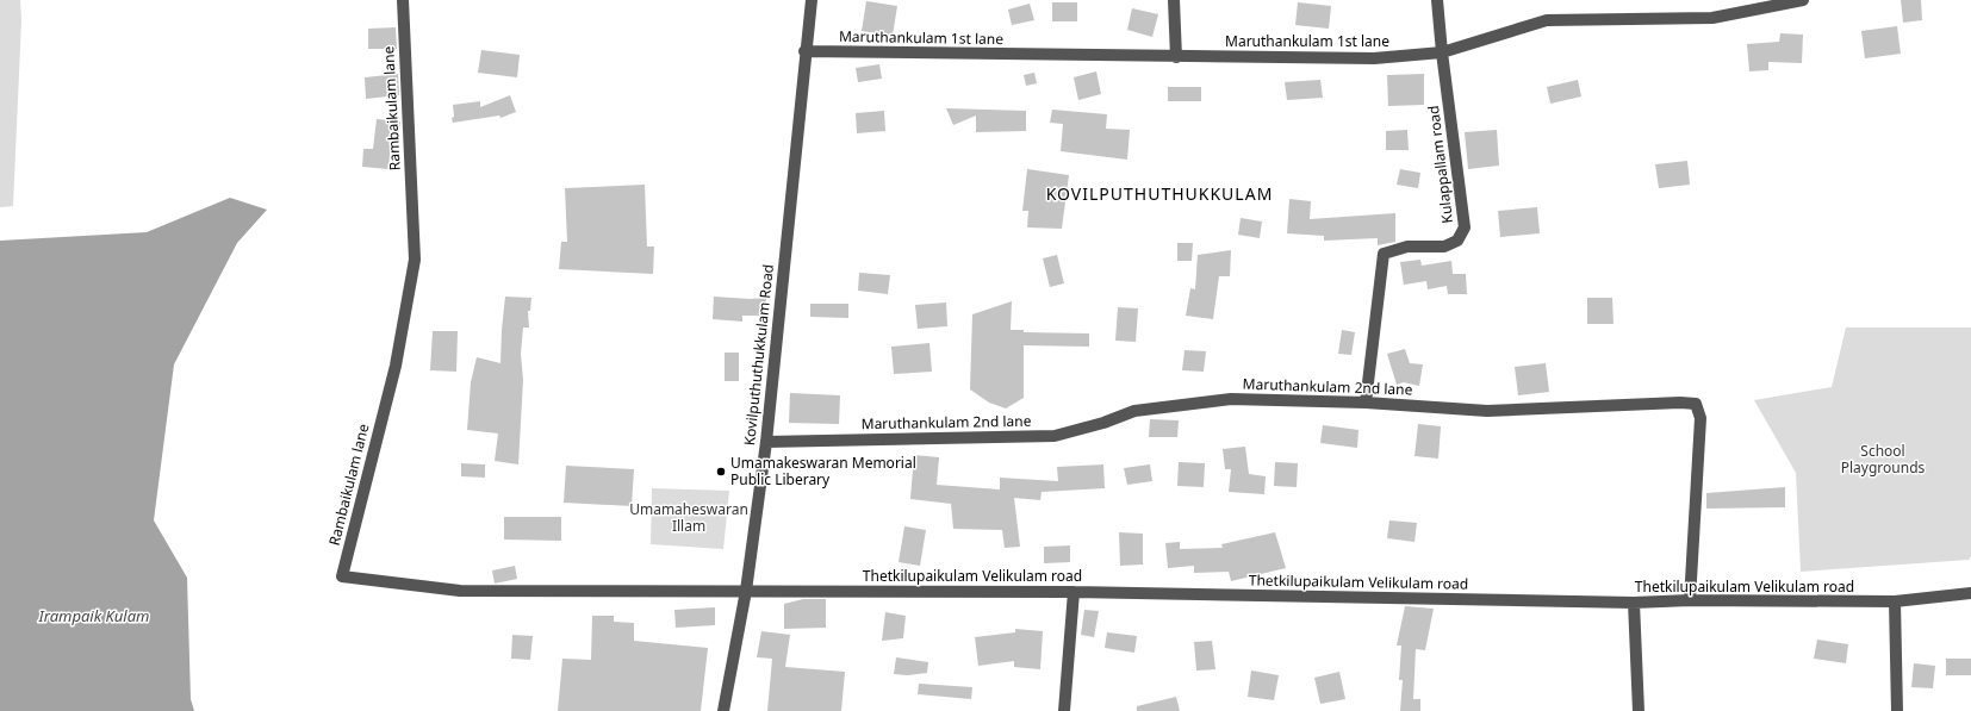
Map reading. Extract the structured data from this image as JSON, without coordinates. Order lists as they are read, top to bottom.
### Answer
{
  "streets": {
    "street": [
      "Maruthankulam 1st lane",
      "Rambaikulam lane",
      "Kulappallam road",
      "Kovilputhuthukkulam Road",
      "Maruthankulam 2nd lane",
      "Thetkilupaikulam Velikulam road"
    ]
  },
  "crossings": [
    ["Maruthankulam 1st lane", "Kulappallam road"],
    ["Maruthankulam 1st lane", "Kovilputhuthukkulam Road"],
    ["Rambaikulam lane", "Kovilputhuthukkulam Road"],
    ["Rambaikulam lane", "Thetkilupaikulam Velikulam road"],
    ["Kulappallam road", "Maruthankulam 2nd lane"],
    ["Kovilputhuthukkulam Road", "Maruthankulam 2nd lane"],
    ["Kovilputhuthukkulam Road", "Thetkilupaikulam Velikulam road"],
    ["Maruthankulam 2nd lane", "Thetkilupaikulam Velikulam road"]
  ],
  "districts": ["KOVILPUTHUTHUKKULAM"],
  "water": ["Irampaik Kulam"],
  "parks": ["School Playgrounds", "Umamaheswaran Illam"],
  "places": ["Umamakeswaran Memorial Public Liberary"]
}
